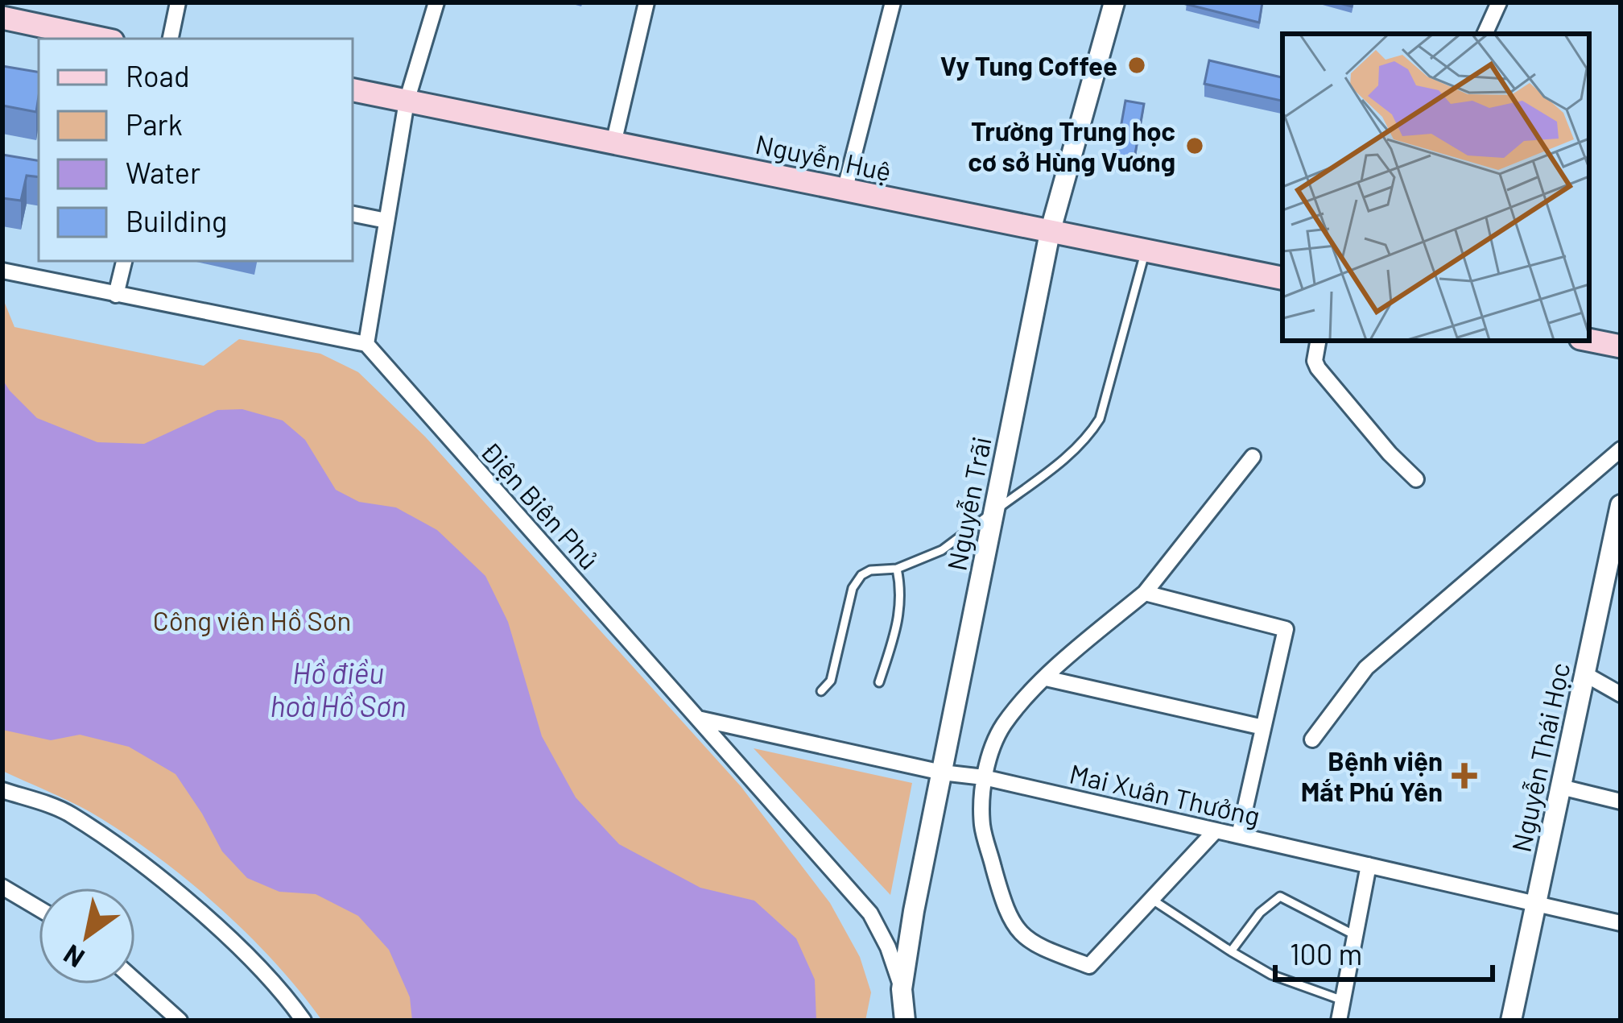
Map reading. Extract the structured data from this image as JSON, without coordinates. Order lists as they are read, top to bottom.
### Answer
{
  "streets": {
    "main road": ["Nguyễn Huệ"],
    "street": [
      "Nguyễn Trãi",
      "Điện Biên Phủ",
      "Nguyễn Thái Học",
      "Mai Xuân Thưởng"
    ]
  },
  "crossings": [
    ["Nguyễn Huệ", "Nguyễn Trãi"],
    ["Nguyễn Trãi", "Điện Biên Phủ"],
    ["Nguyễn Trãi", "Mai Xuân Thưởng"],
    ["Điện Biên Phủ", "Mai Xuân Thưởng"],
    ["Nguyễn Thái Học", "Mai Xuân Thưởng"]
  ],
  "water": ["Hồ điều hoà Hồ Sơn"],
  "parks": ["Công viên Hồ Sơn"],
  "places": {
    "other": ["Vy Tung Coffee", "Trường Trung học cơ sở Hùng Vương"],
    "health": ["Bệnh viện Mắt Phú Yên"]
  },
  "legend": [
    "Road",
    "Park",
    "Water",
    "Building"
  ],
  "scale_bar": "100 m",
  "north": "bottom left"
}
